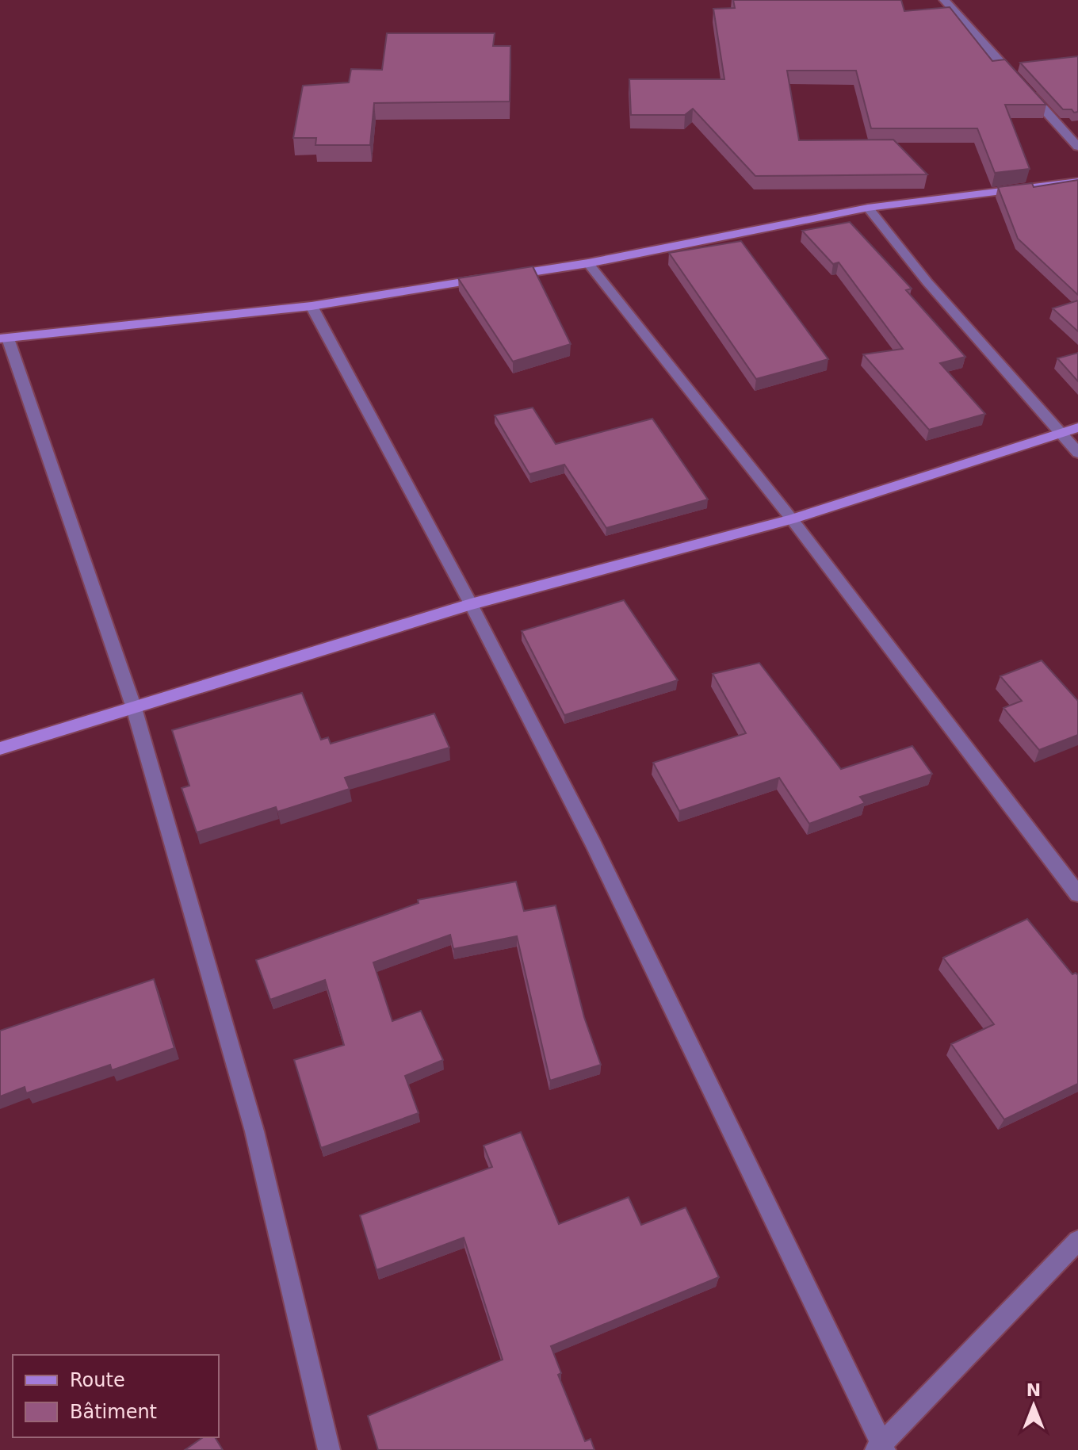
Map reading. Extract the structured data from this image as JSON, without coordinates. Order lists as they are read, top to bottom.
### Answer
{
  "legend": ["Route", "Bâtiment"],
  "north": "top"
}
